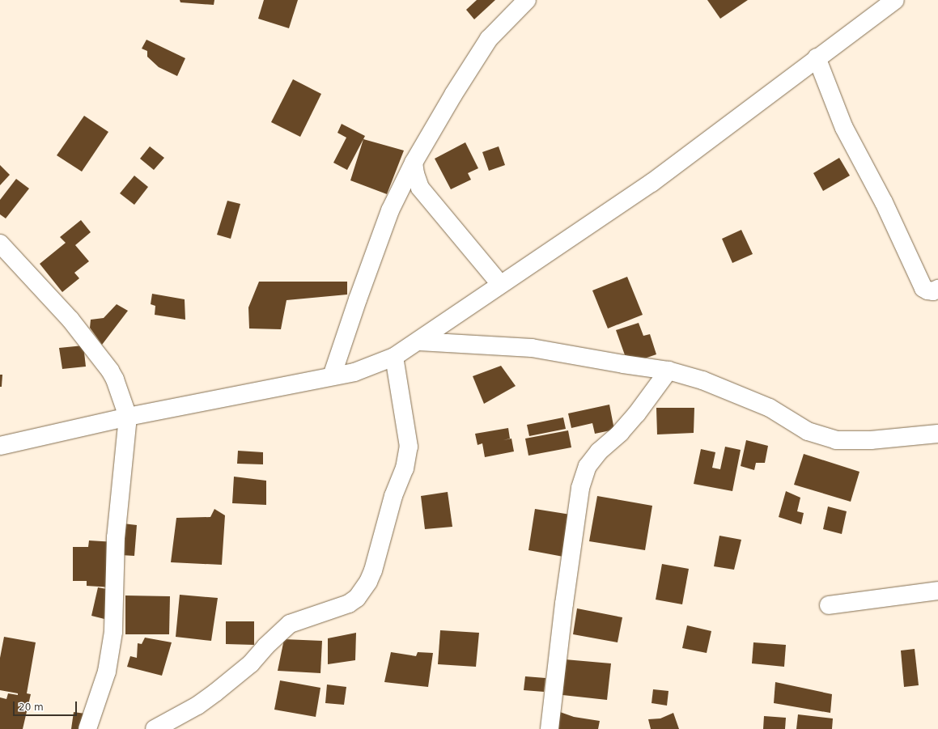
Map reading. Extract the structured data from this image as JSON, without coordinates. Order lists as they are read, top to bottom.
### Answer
{
  "scale_bar": "20 m"
}
